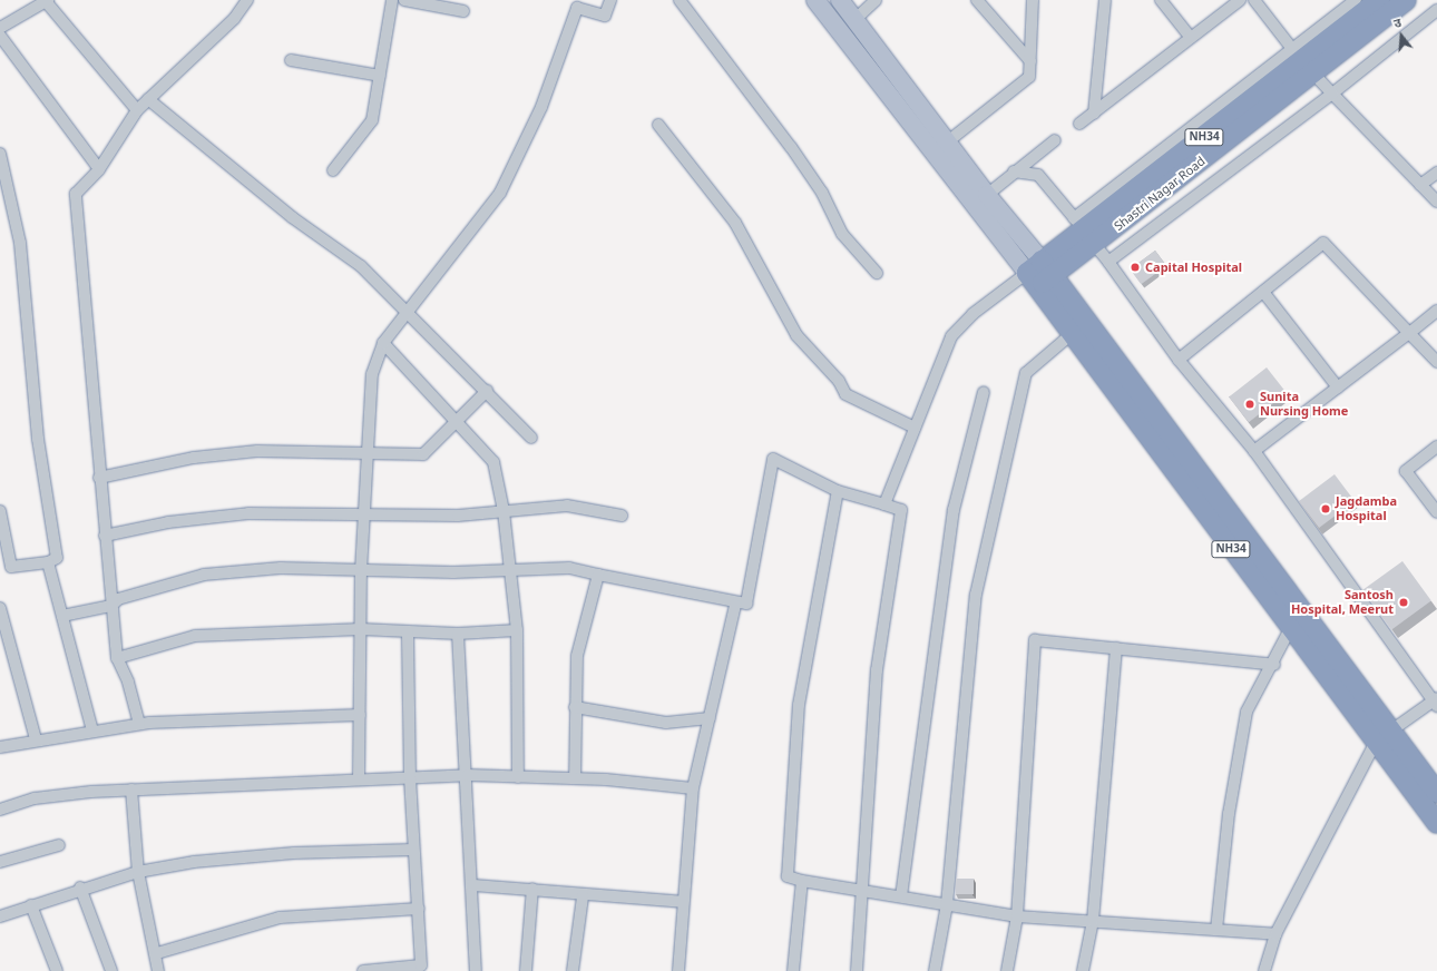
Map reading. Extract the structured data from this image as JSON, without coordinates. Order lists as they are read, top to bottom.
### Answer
{
  "streets": {
    "highway": ["NH34", "Shastri Nagar Road"]
  },
  "crossings": [
    ["NH34", "Shastri Nagar Road"]
  ],
  "places": [
    "Capital Hospital",
    "Sunita Nursing Home",
    "Jagdamba Hospital",
    "Santosh Hospital, Meerut"
  ],
  "north": "top"
}
